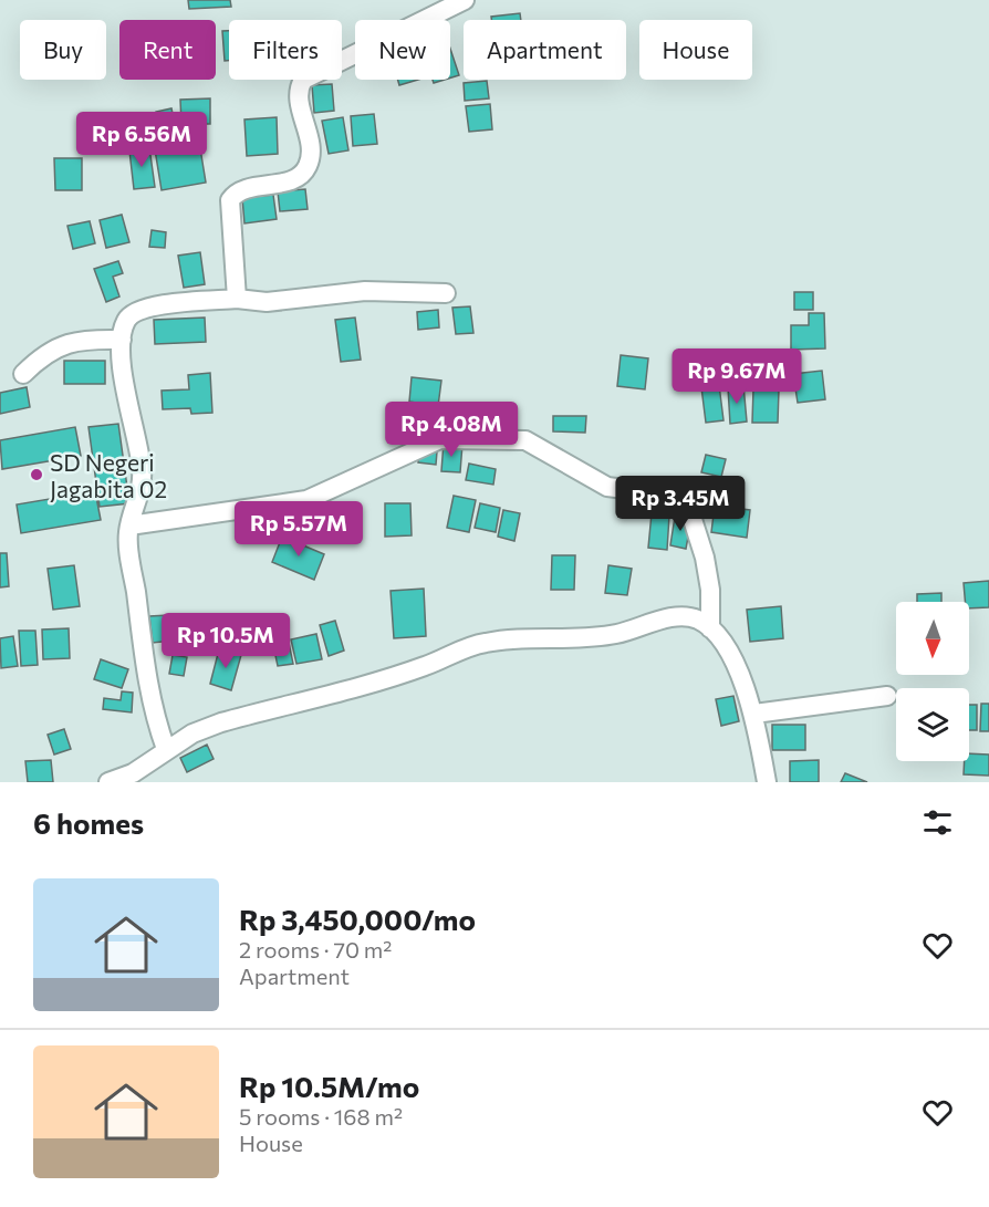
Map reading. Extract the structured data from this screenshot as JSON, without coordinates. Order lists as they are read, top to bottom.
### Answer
{
  "places": ["SD Negeri Jagabita 02"],
  "north": "bottom",
  "page": {
    "chip": [
      "Buy",
      "Rent",
      "Filters",
      "New",
      "Apartment",
      "House"
    ],
    "price": [
      "Rp 6.56M",
      "Rp 9.67M",
      "Rp 4.08M",
      "Rp 3.45M",
      "Rp 5.57M",
      "Rp 10.5M"
    ],
    "heading": "6 homes",
    "list": [
      {
        "name": "Rp 3,450,000/mo",
        "note": "2 rooms · 70 m² · Apartment"
      },
      {
        "name": "Rp 10.5M/mo",
        "note": "5 rooms · 168 m² · House"
      }
    ]
  }
}
